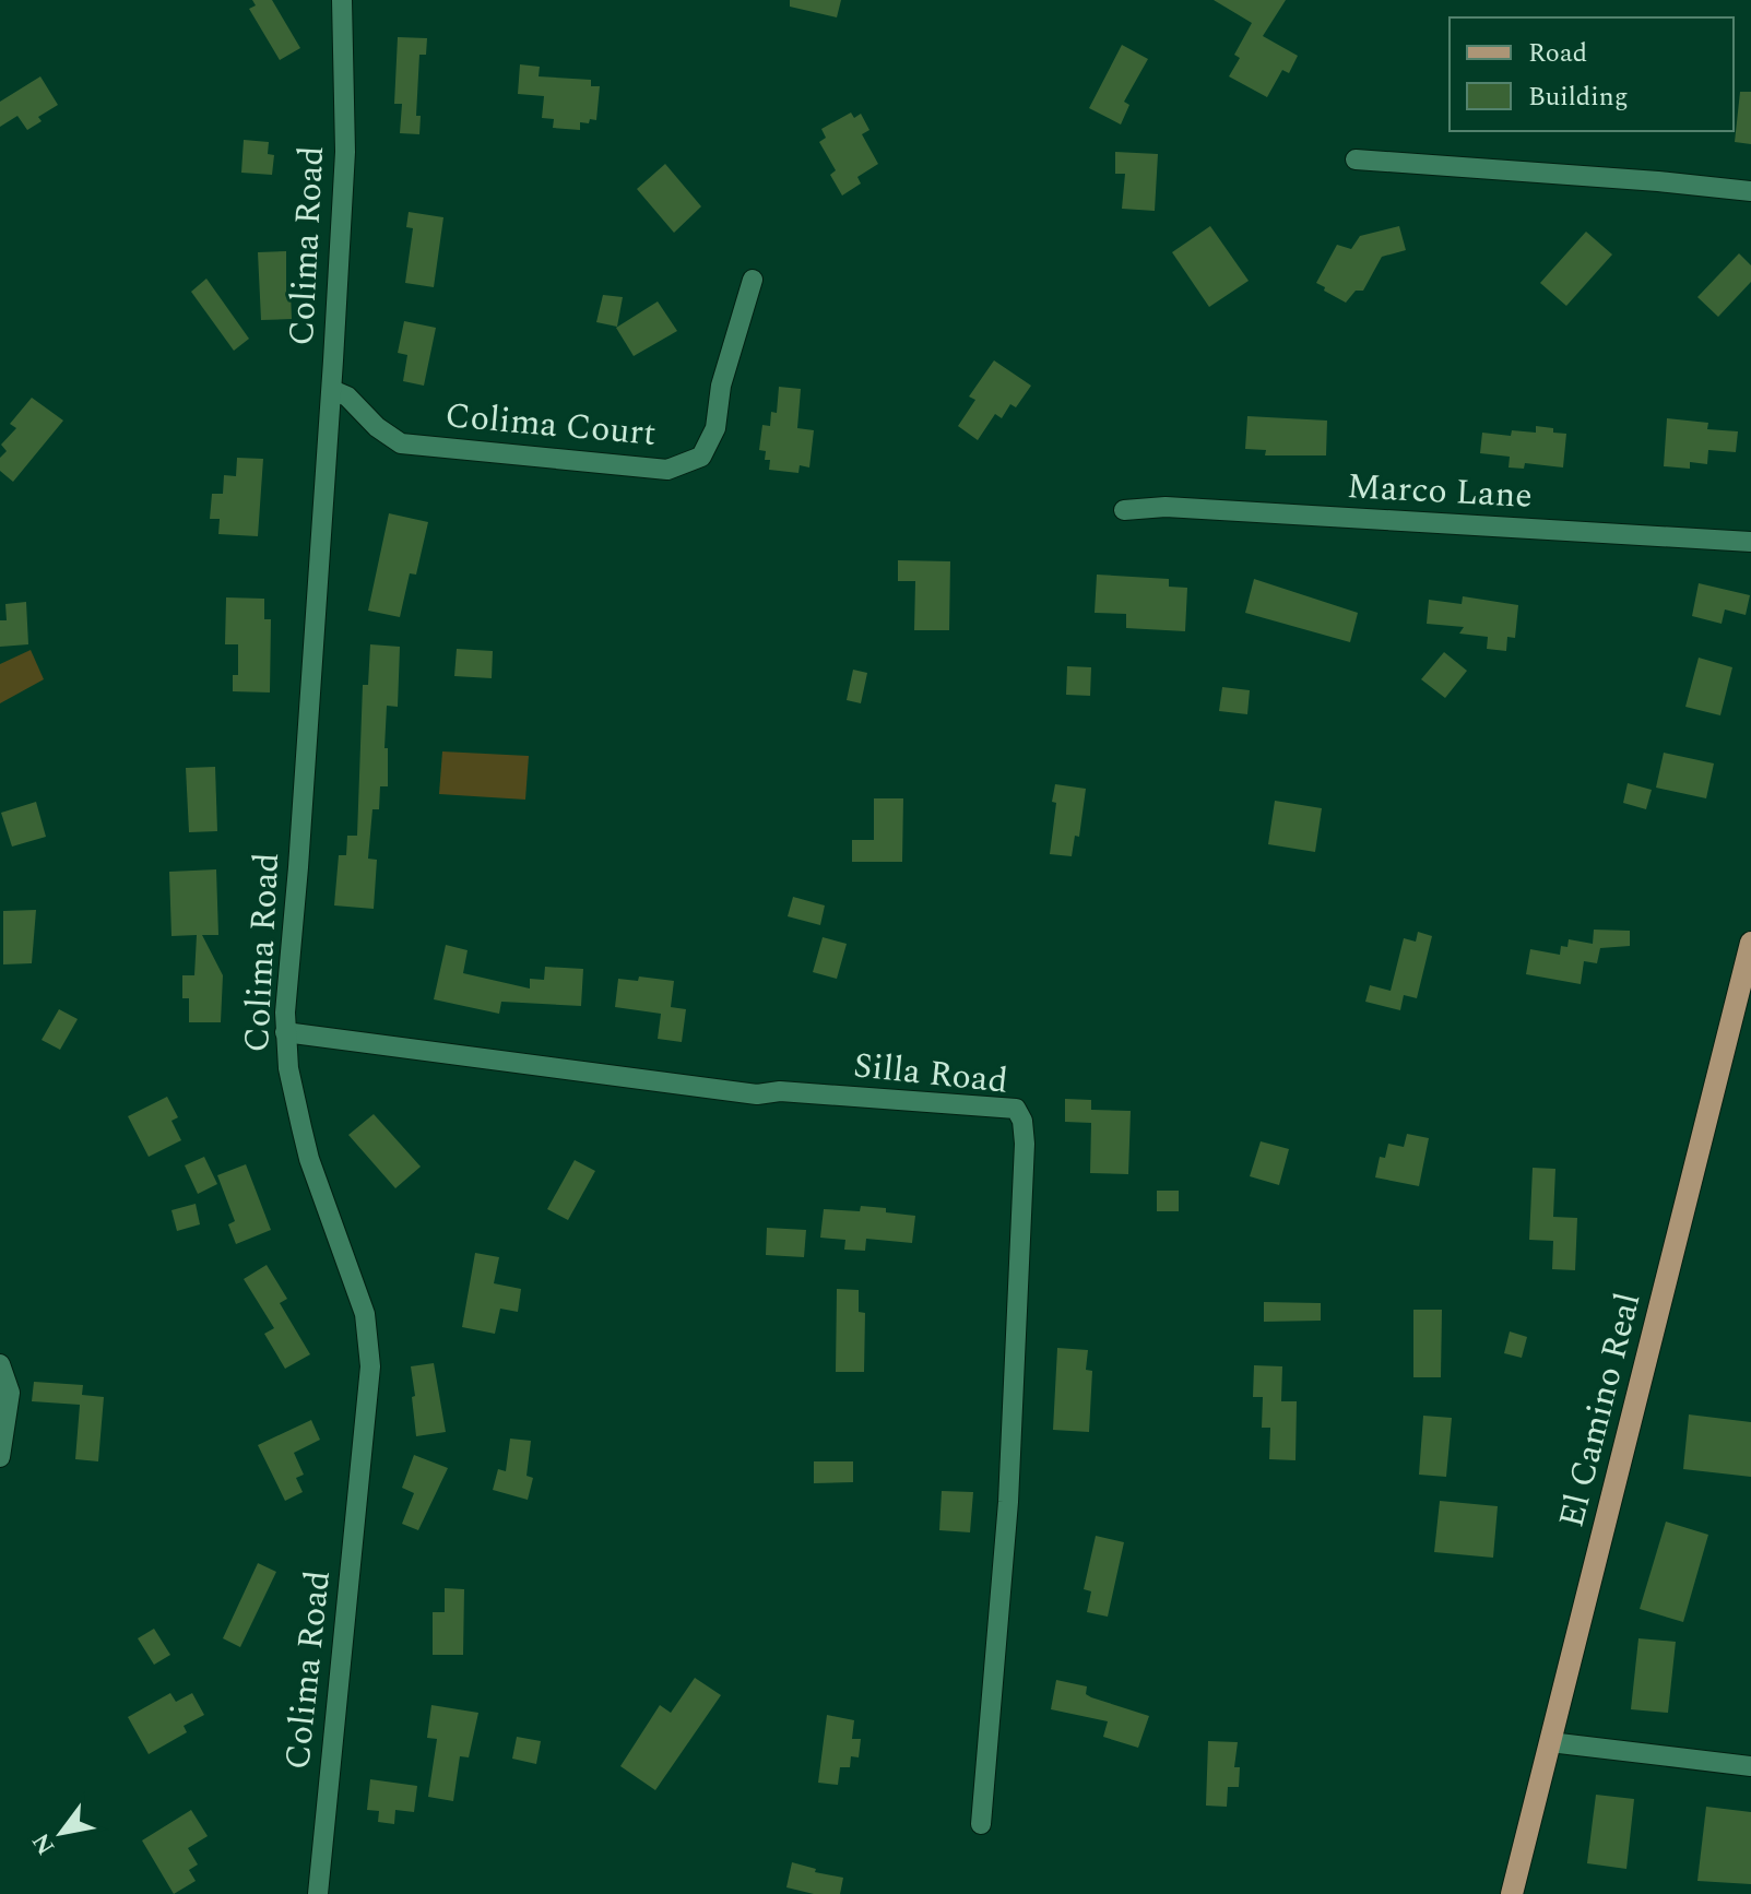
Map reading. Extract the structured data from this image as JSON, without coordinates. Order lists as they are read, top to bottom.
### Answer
{
  "streets": {
    "main road": ["El Camino Real"],
    "street": [
      "Colima Road",
      "Colima Court",
      "Marco Lane",
      "Silla Road"
    ]
  },
  "crossings": [
    ["Colima Road", "Colima Court"],
    ["Colima Road", "Silla Road"]
  ],
  "legend": ["Road", "Building"],
  "north": "bottom left"
}
